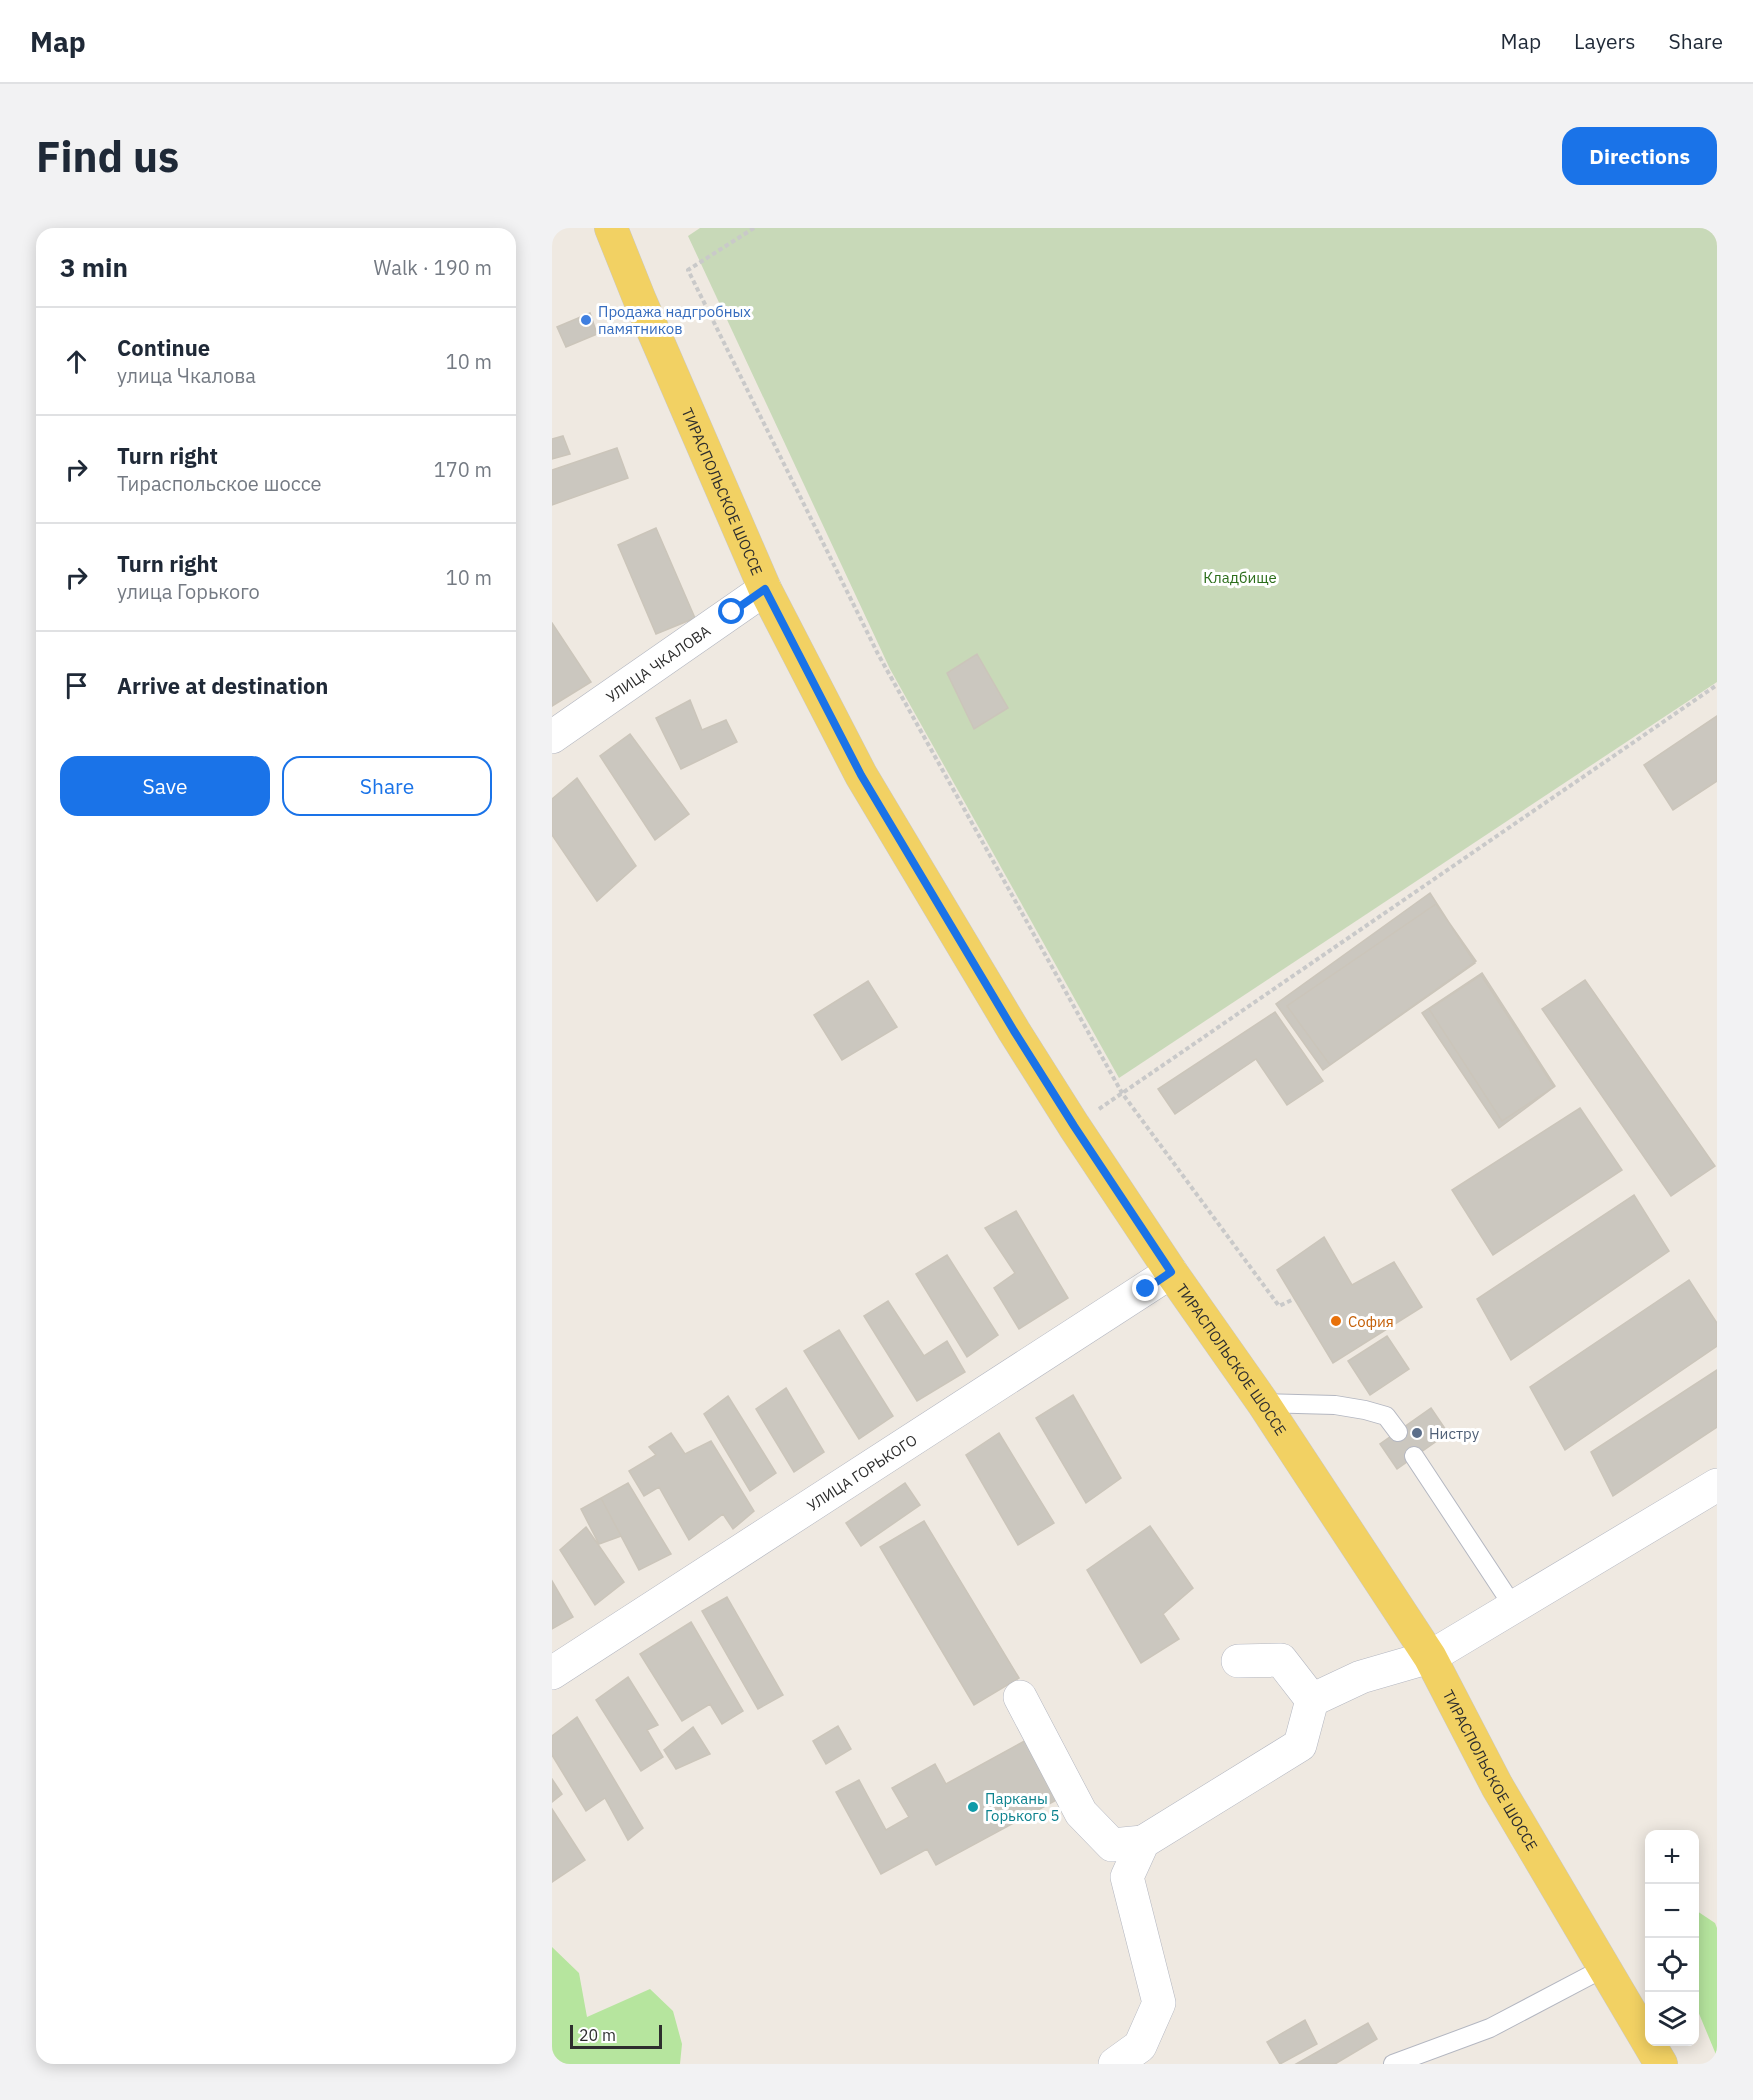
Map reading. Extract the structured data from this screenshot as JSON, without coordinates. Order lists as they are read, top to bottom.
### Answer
{
  "streets": {
    "main road": ["ТИРАСПОЛЬСКОЕ ШОССЕ"],
    "street": ["УЛИЦА ЧКАЛОВА", "УЛИЦА ГОРЬКОГО"]
  },
  "crossings": [
    ["ТИРАСПОЛЬСКОЕ ШОССЕ", "УЛИЦА ЧКАЛОВА"],
    ["ТИРАСПОЛЬСКОЕ ШОССЕ", "УЛИЦА ГОРЬКОГО"]
  ],
  "parks": ["Кладбище"],
  "places": [
    "Продажа надгробных памятников",
    "София",
    "Нистру",
    "Парканы Горького 5"
  ],
  "scale_bar": "20 m",
  "page": {
    "header": "Map",
    "nav": ["Map", "Layers", "Share"],
    "buttons": [
      "Directions",
      ["Save", "Share"]
    ],
    "title": "Find us",
    "heading": ["3 min", "Walk · 190 m"],
    "list": [
      ["Continue", "улица Чкалова", "10 m"],
      ["Turn right", "Тираспольское шоссе", "170 m"],
      ["Turn right", "улица Горького", "10 m"],
      "Arrive at destination"
    ],
    "map_buttons": ["+", "−"],
    "scale": "20 m"
  }
}
